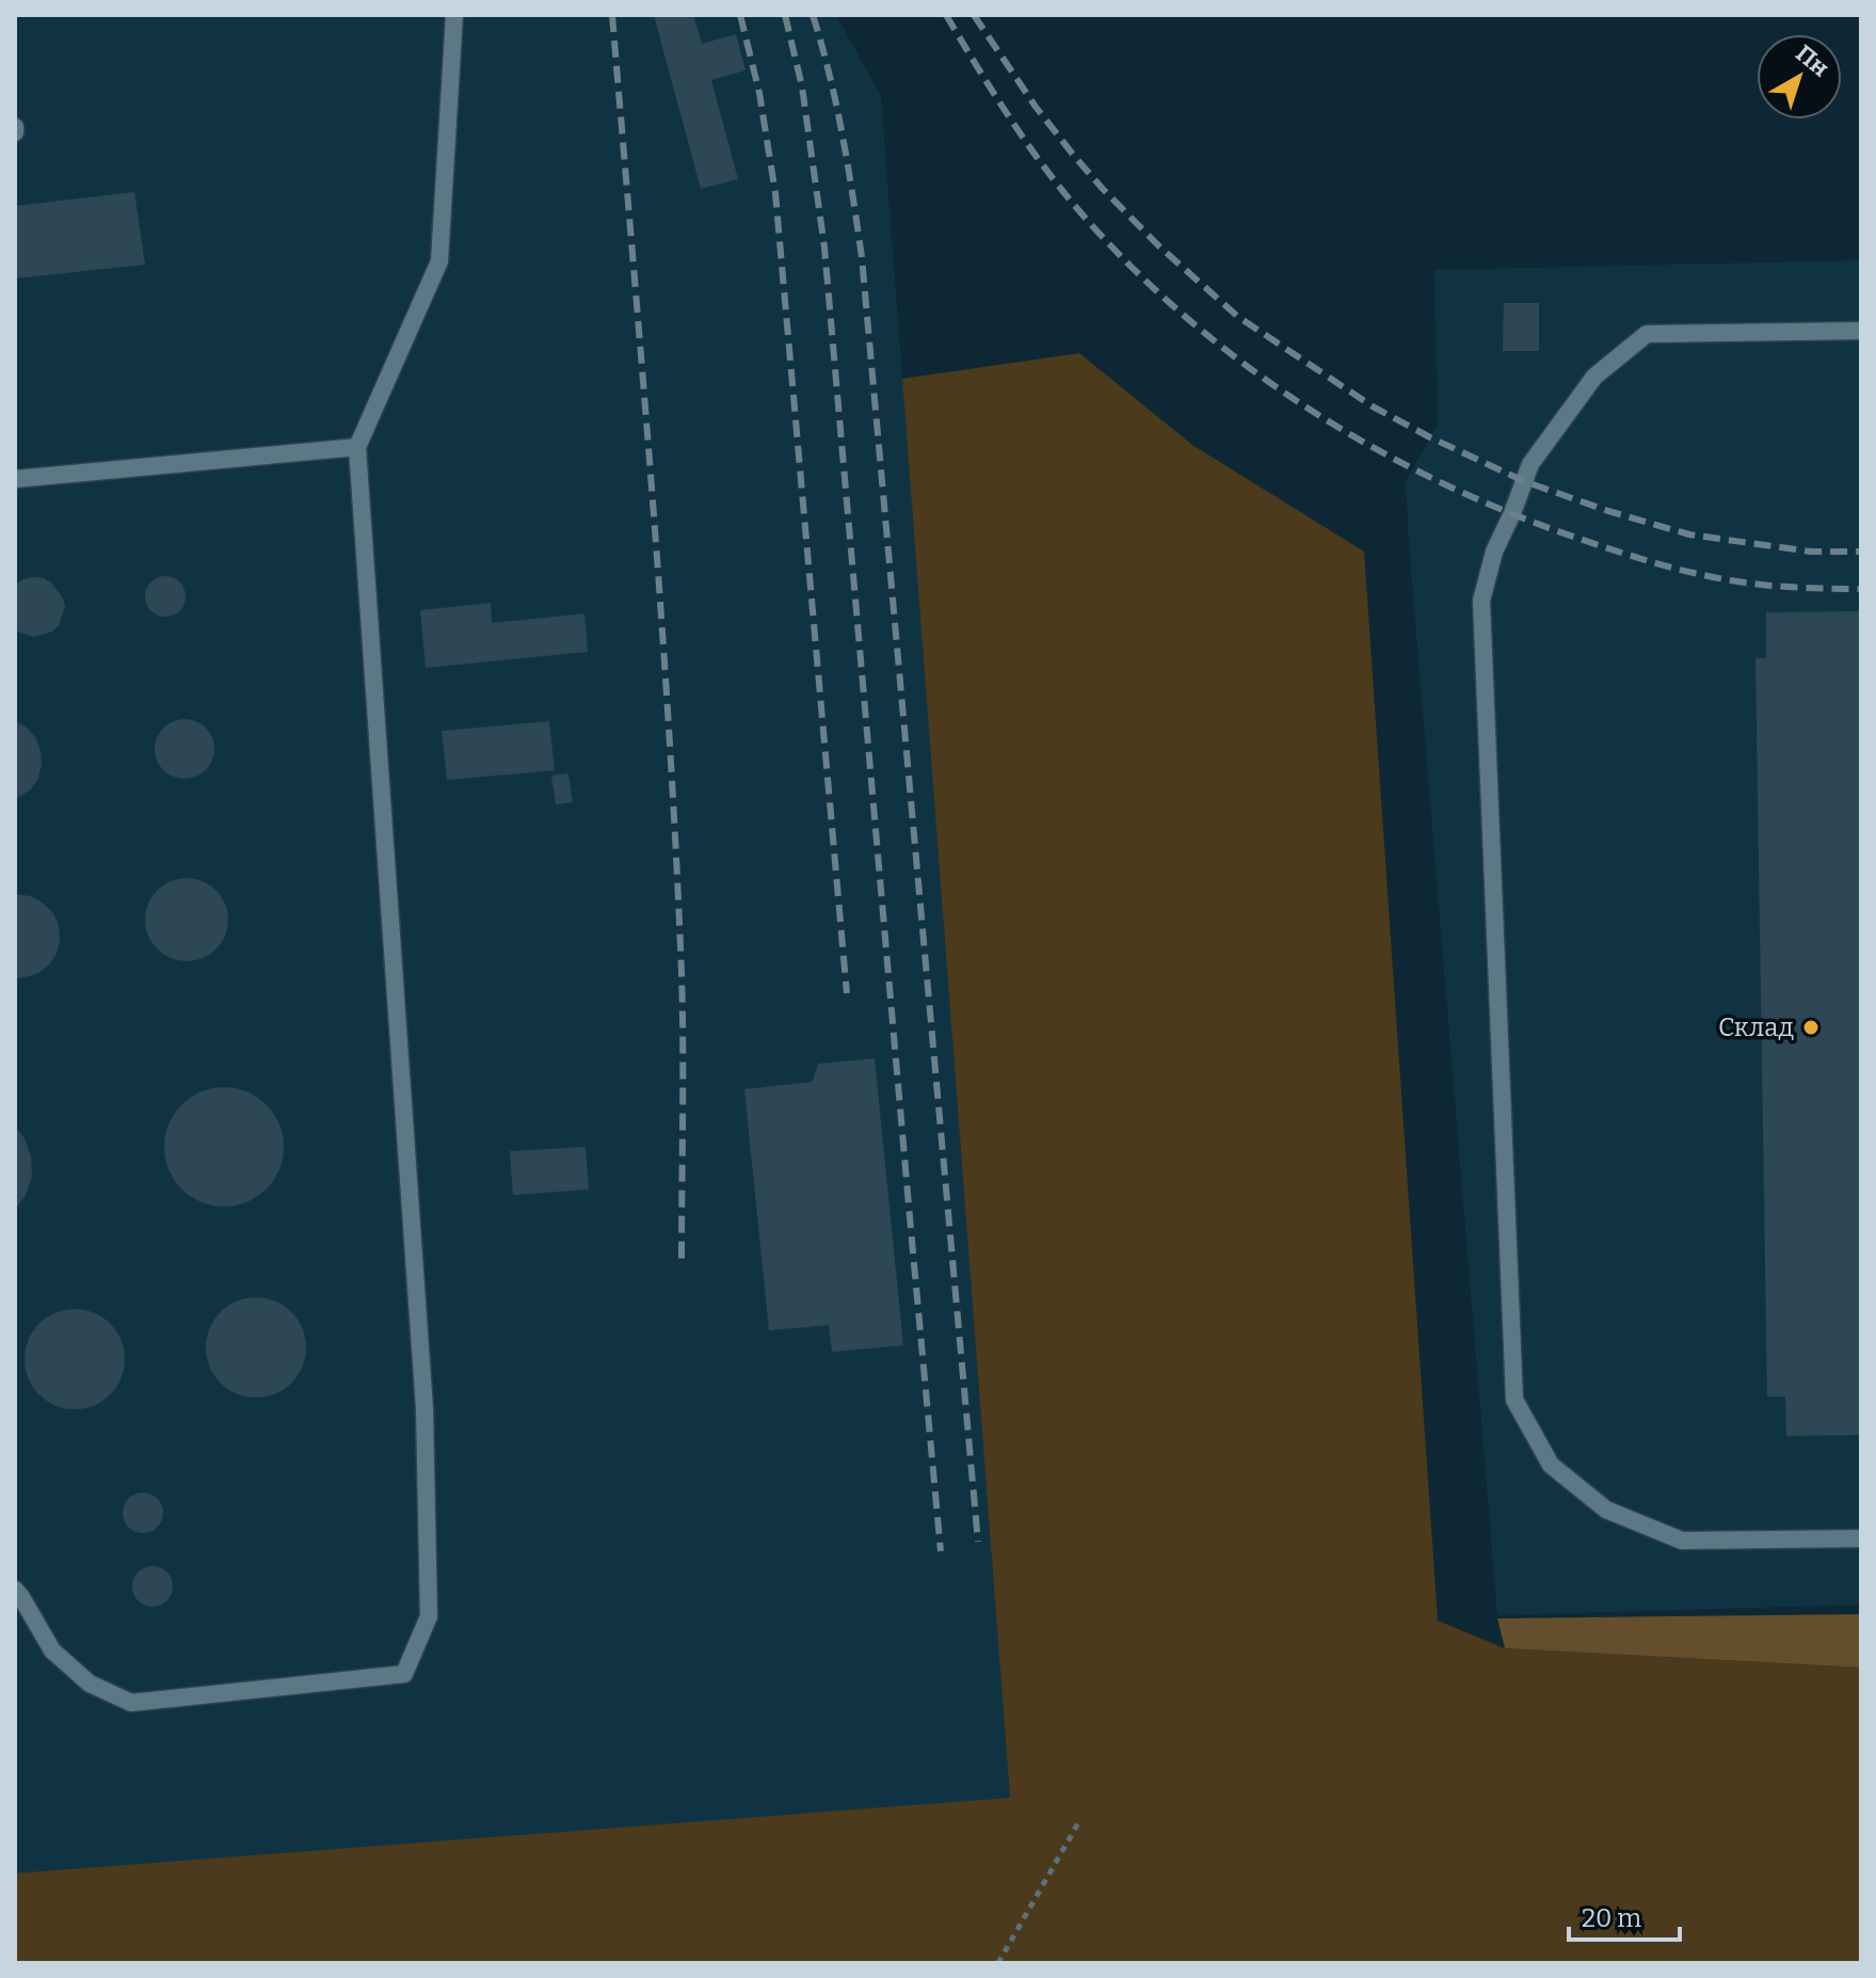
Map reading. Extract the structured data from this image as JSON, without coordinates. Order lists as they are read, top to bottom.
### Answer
{
  "places": ["Склад"],
  "scale_bar": "20 m",
  "north": "top right"
}
